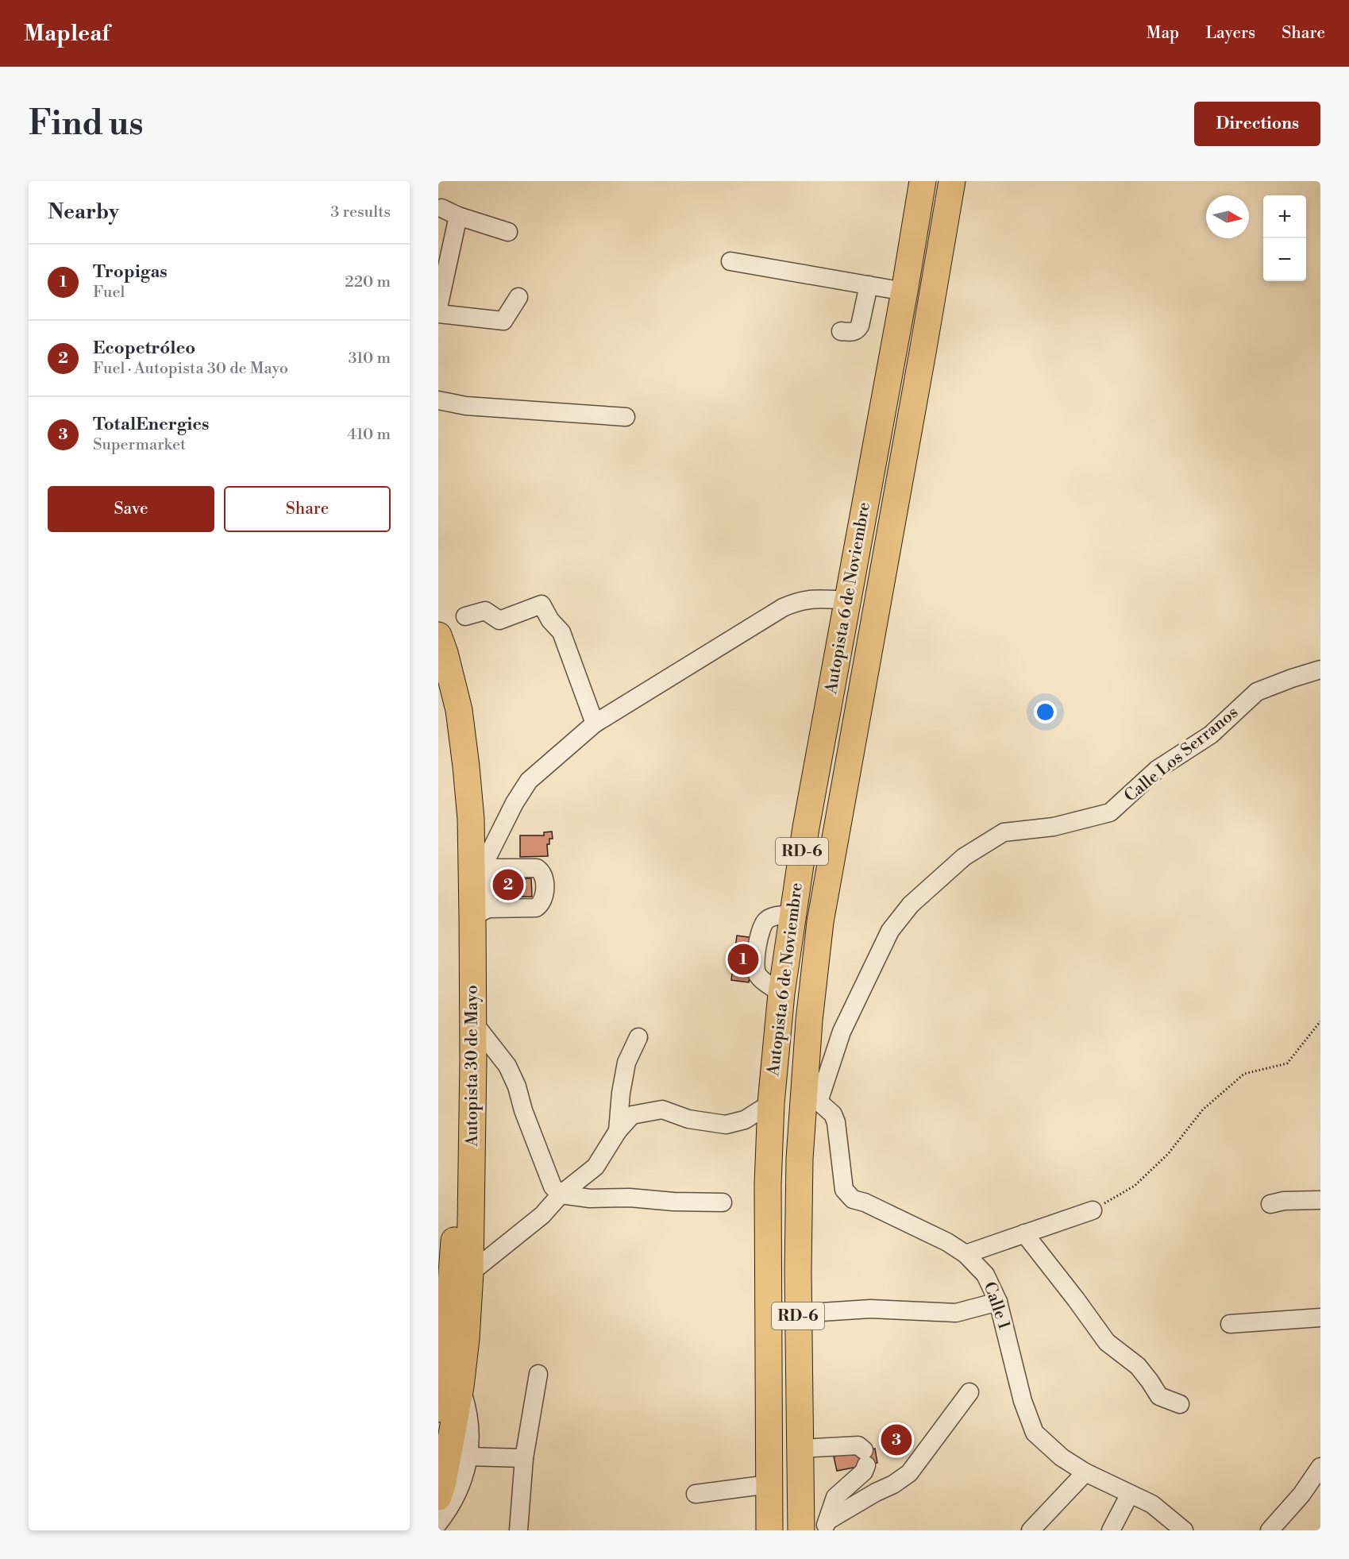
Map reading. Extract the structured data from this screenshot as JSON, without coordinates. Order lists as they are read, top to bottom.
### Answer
{
  "streets": {
    "highway": ["Autopista 6 de Noviembre", "RD-6", "Autopista 30 de Mayo"],
    "street": ["Calle Los Serranos", "Calle 1"]
  },
  "crossings": [
    ["Autopista 6 de Noviembre", "Calle Los Serranos"],
    ["Autopista 6 de Noviembre", "Calle 1"],
    ["Calle Los Serranos", "Calle 1"]
  ],
  "north": "right",
  "page": {
    "header": "Mapleaf",
    "nav": ["Map", "Layers", "Share"],
    "buttons": [
      "Directions",
      ["Save", "Share"]
    ],
    "title": "Find us",
    "heading": ["Nearby", "3 results"],
    "map_buttons": ["+", "−"],
    "list": [
      {
        "mark": "1",
        "name": "Tropigas",
        "note": "Fuel",
        "value": "220 m"
      },
      {
        "mark": "2",
        "name": "Ecopetróleo",
        "note": "Fuel · Autopista 30 de Mayo",
        "value": "310 m"
      },
      {
        "mark": "3",
        "name": "TotalEnergies",
        "note": "Supermarket",
        "value": "410 m"
      }
    ],
    "pins": ["2", "1", "3"]
  }
}
